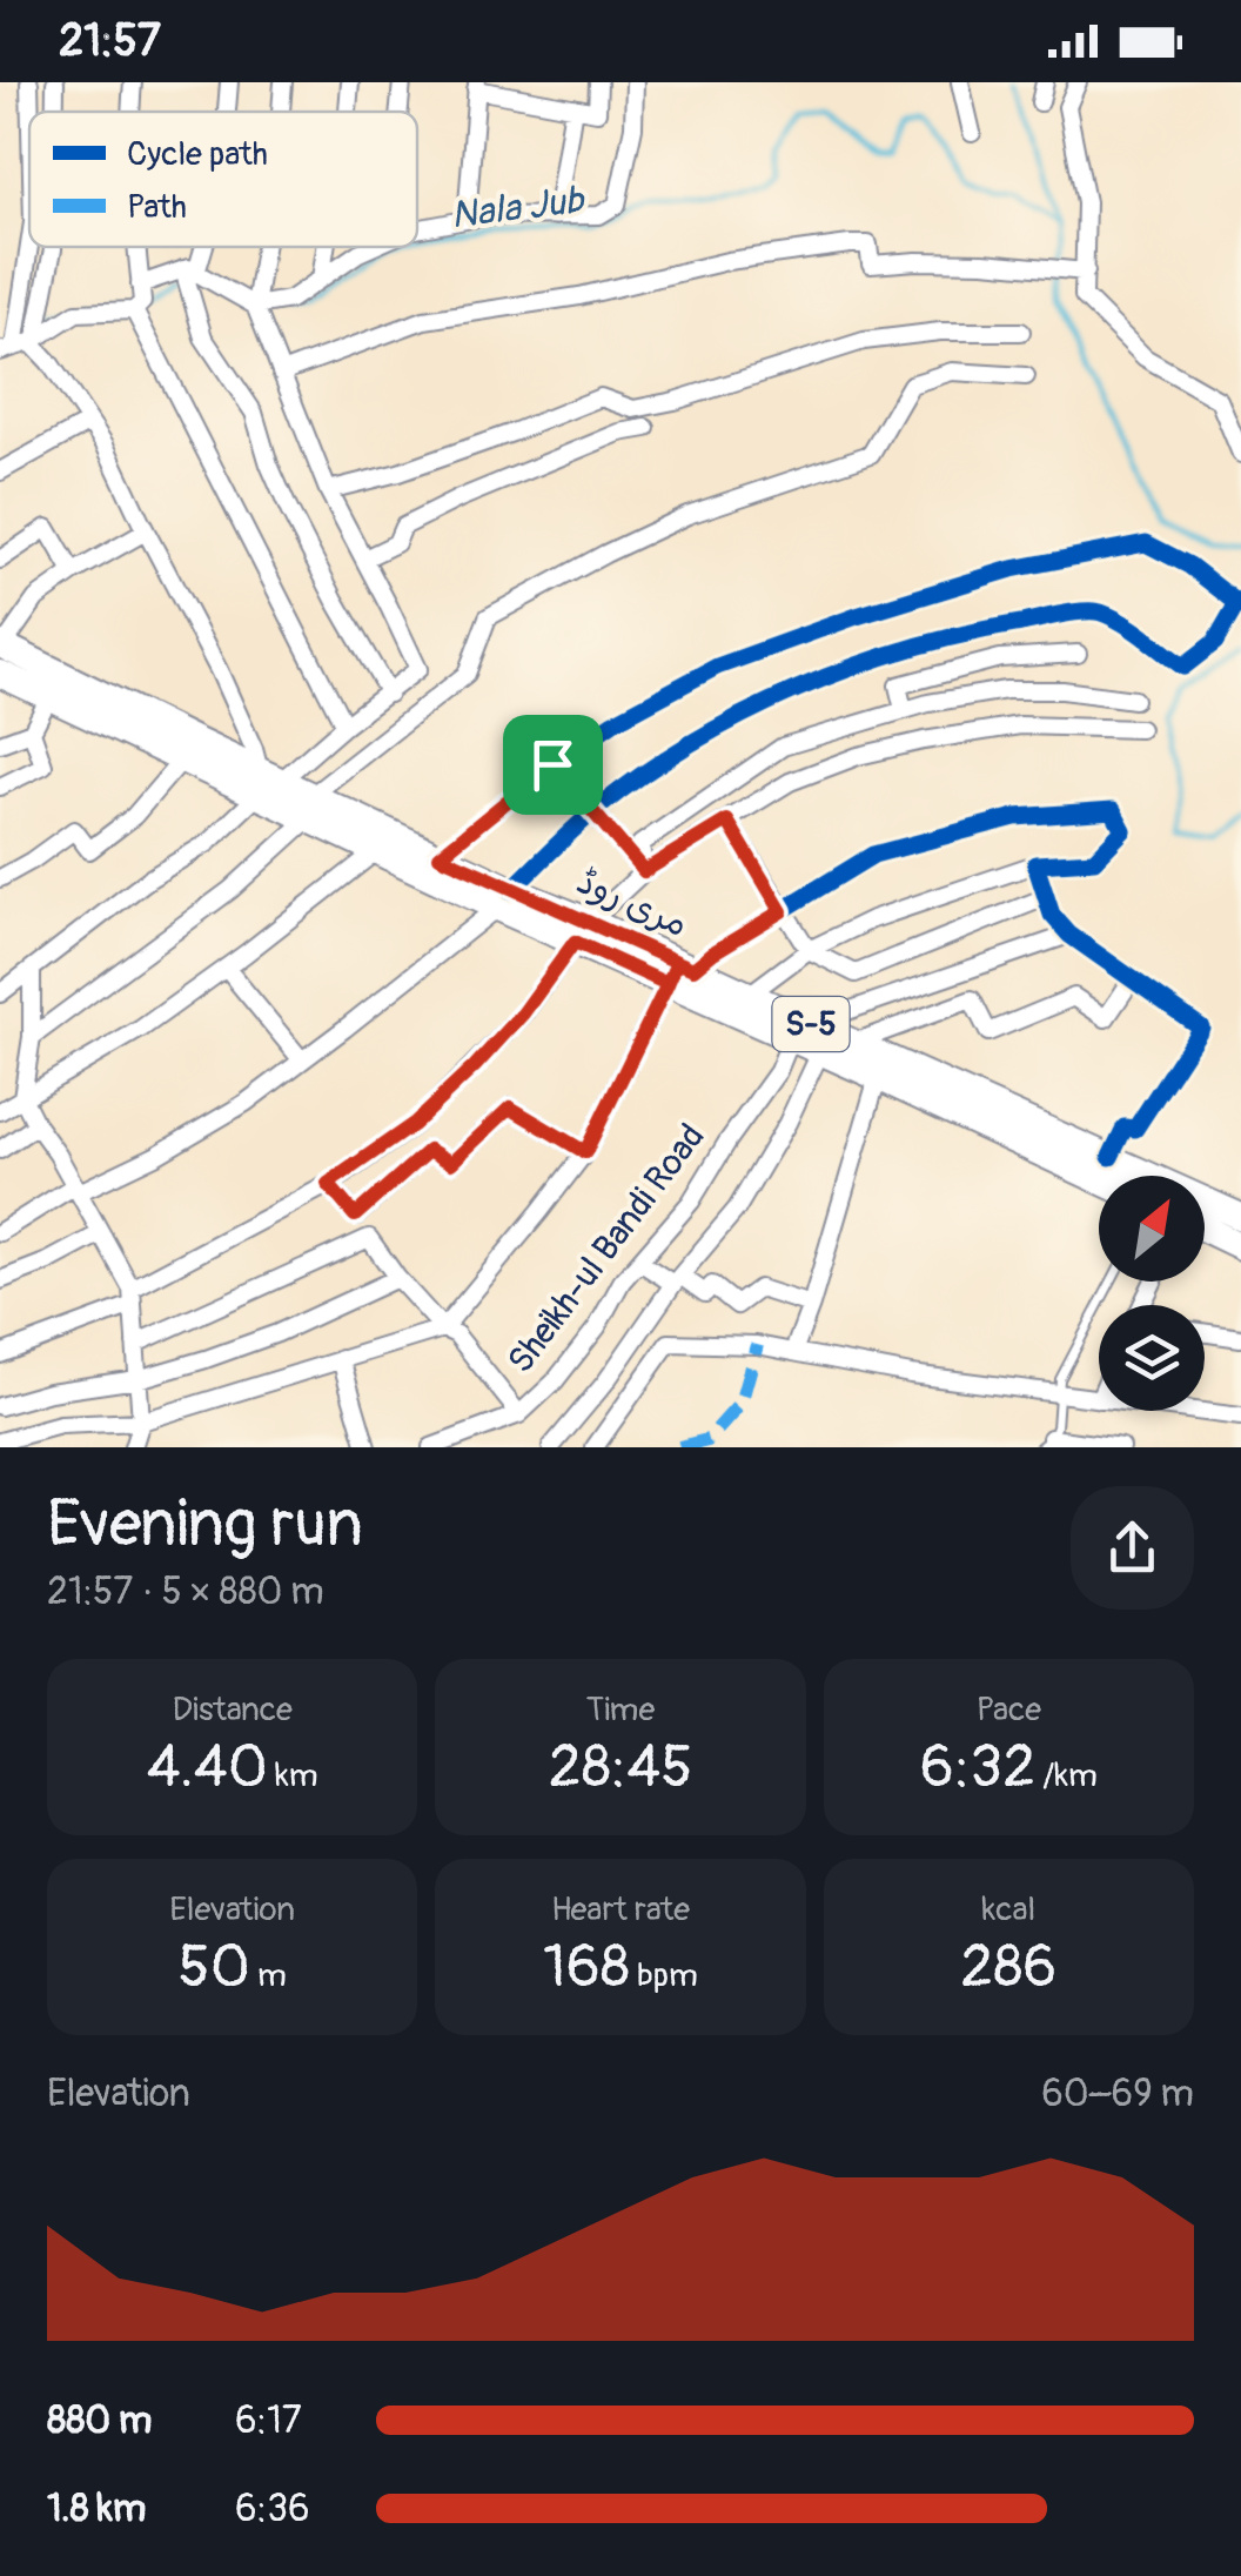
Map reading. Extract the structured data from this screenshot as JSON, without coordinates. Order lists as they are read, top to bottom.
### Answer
{
  "streets": {
    "main road": ["مری روڈ", "S-5"],
    "street": ["Sheikh-ul Bandi Road"]
  },
  "crossings": [
    ["مری روڈ", "Sheikh-ul Bandi Road"]
  ],
  "water": ["Nala Jub"],
  "legend": ["Cycle path", "Path"],
  "north": "top right",
  "page": {
    "status": "21:57",
    "heading": ["Evening run", "21:57 · 5 × 880 m"],
    "stats": [
      ["Distance", "4.40 km"],
      ["Time", "28:45"],
      ["Pace", "6:32 /km"],
      ["Elevation", "50 m"],
      ["Heart rate", "168 bpm"],
      ["kcal", "286"]
    ],
    "chart": ["Elevation", "60–69 m"],
    "list": [
      {
        "name": "880 m",
        "note": "6:17"
      },
      {
        "name": "1.8 km",
        "note": "6:36"
      }
    ]
  }
}
